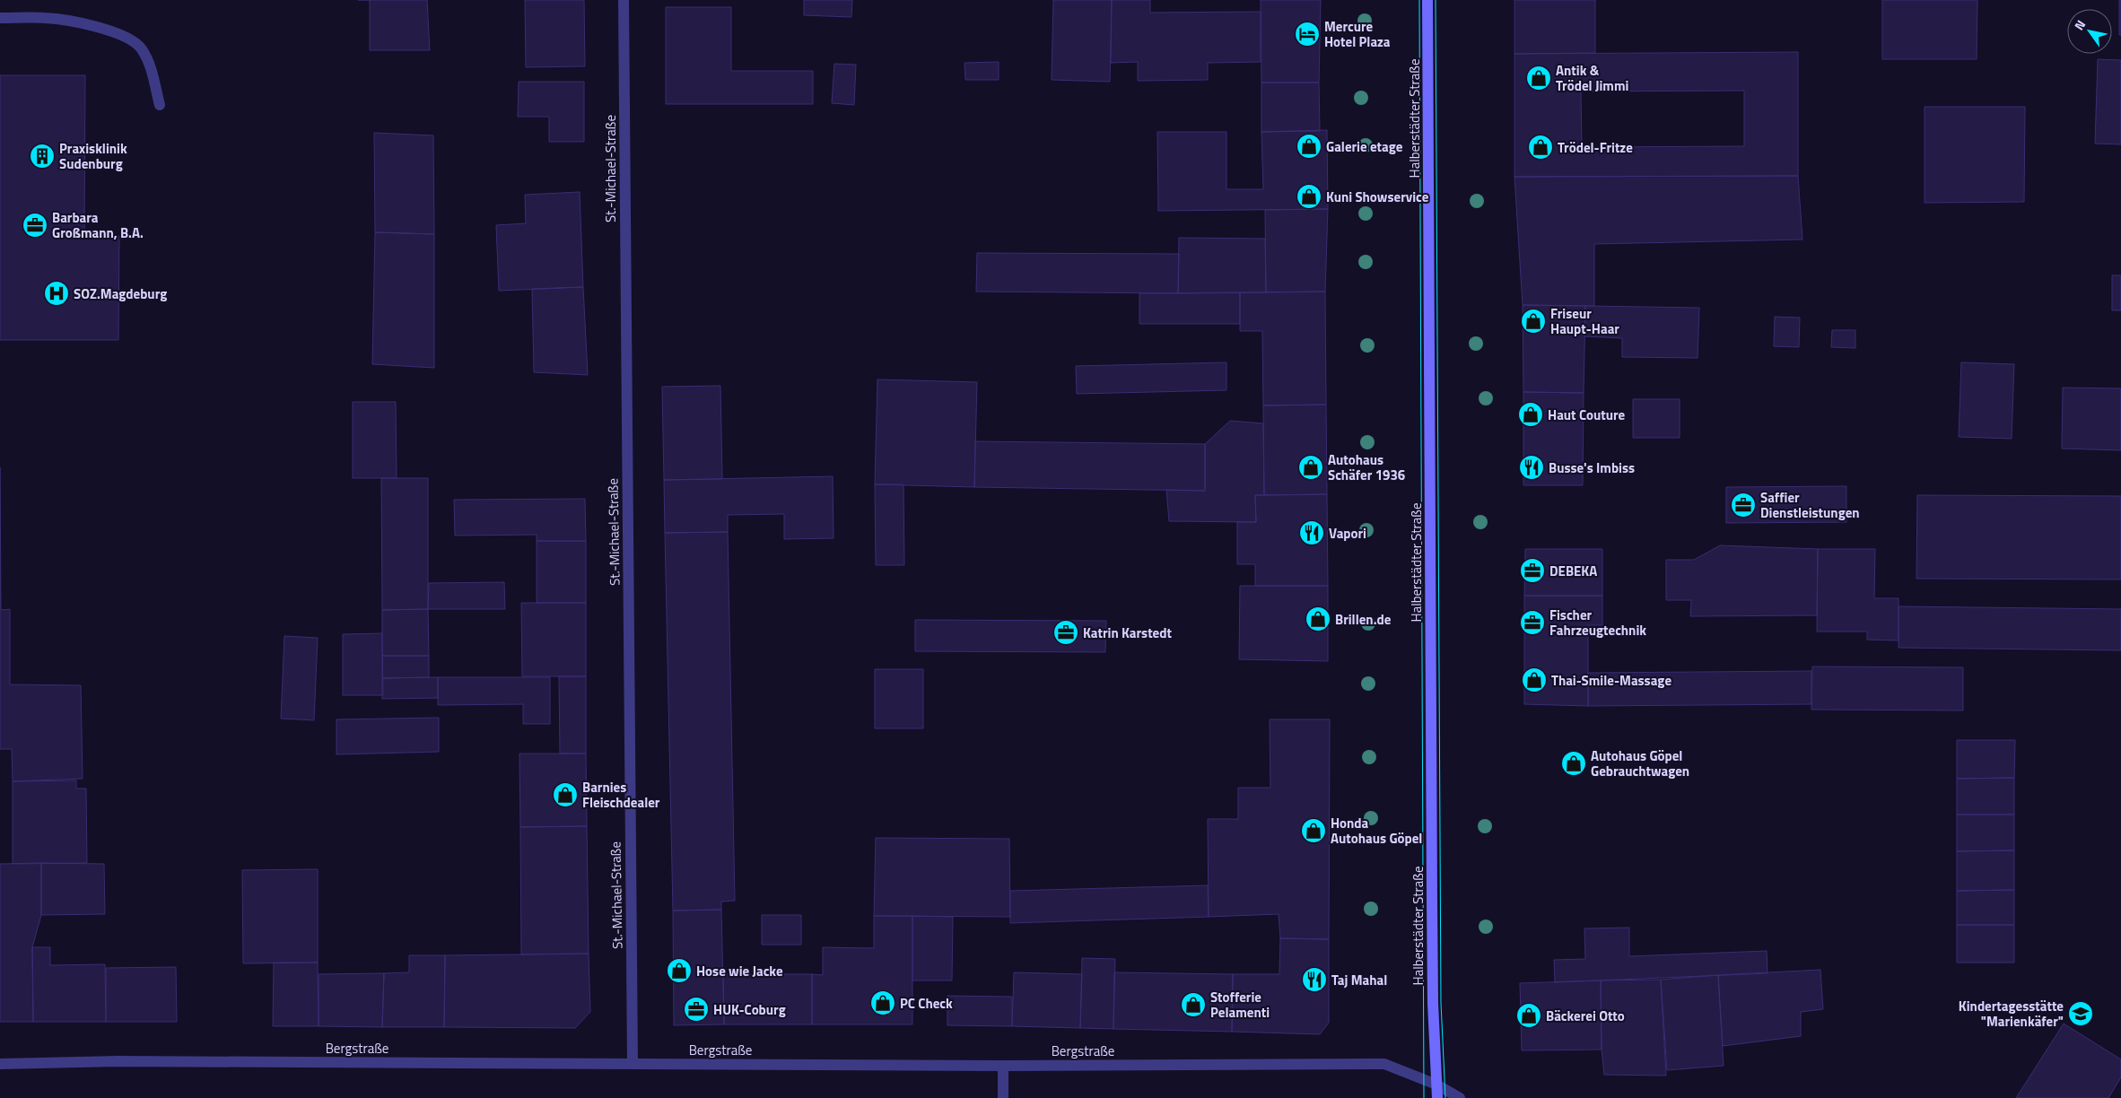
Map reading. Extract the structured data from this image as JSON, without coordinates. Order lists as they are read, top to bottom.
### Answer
{
  "streets": {
    "street": ["Halberstädter Straße", "St.-Michael-Straße", "Bergstraße"]
  },
  "crossings": [
    ["Halberstädter Straße", "Bergstraße"],
    ["St.-Michael-Straße", "Bergstraße"]
  ],
  "places": {
    "hotel": ["Mercure Hotel Plaza"],
    "shop": [
      "Antik & Trödel Jimmi",
      "Galerie etage",
      "Trödel-Fritze",
      "Kuni Showservice",
      "Friseur Haupt-Haar",
      "Haut Couture",
      "Autohaus Schäfer 1936",
      "Brillen.de",
      "Thai-Smile-Massage",
      "Autohaus Göpel Gebrauchtwagen",
      "Barnies Fleischdealer",
      "Honda Autohaus Göpel",
      "Hose wie Jacke",
      "PC Check",
      "Stofferie Pelamenti",
      "Bäckerei Otto"
    ],
    "building": ["Praxisklinik Sudenburg"],
    "office": [
      "Barbara Großmann, B.A.",
      "Saffier Dienstleistungen",
      "DEBEKA",
      "Fischer Fahrzeugtechnik",
      "Katrin Karstedt",
      "HUK-Coburg"
    ],
    "hospital": ["SOZ.Magdeburg"],
    "restaurant": ["Busse's Imbiss", "Vapori", "Taj Mahal"],
    "school or university": ["Kindertagesstätte \"Marienkäfer\""]
  },
  "north": "top left"
}
